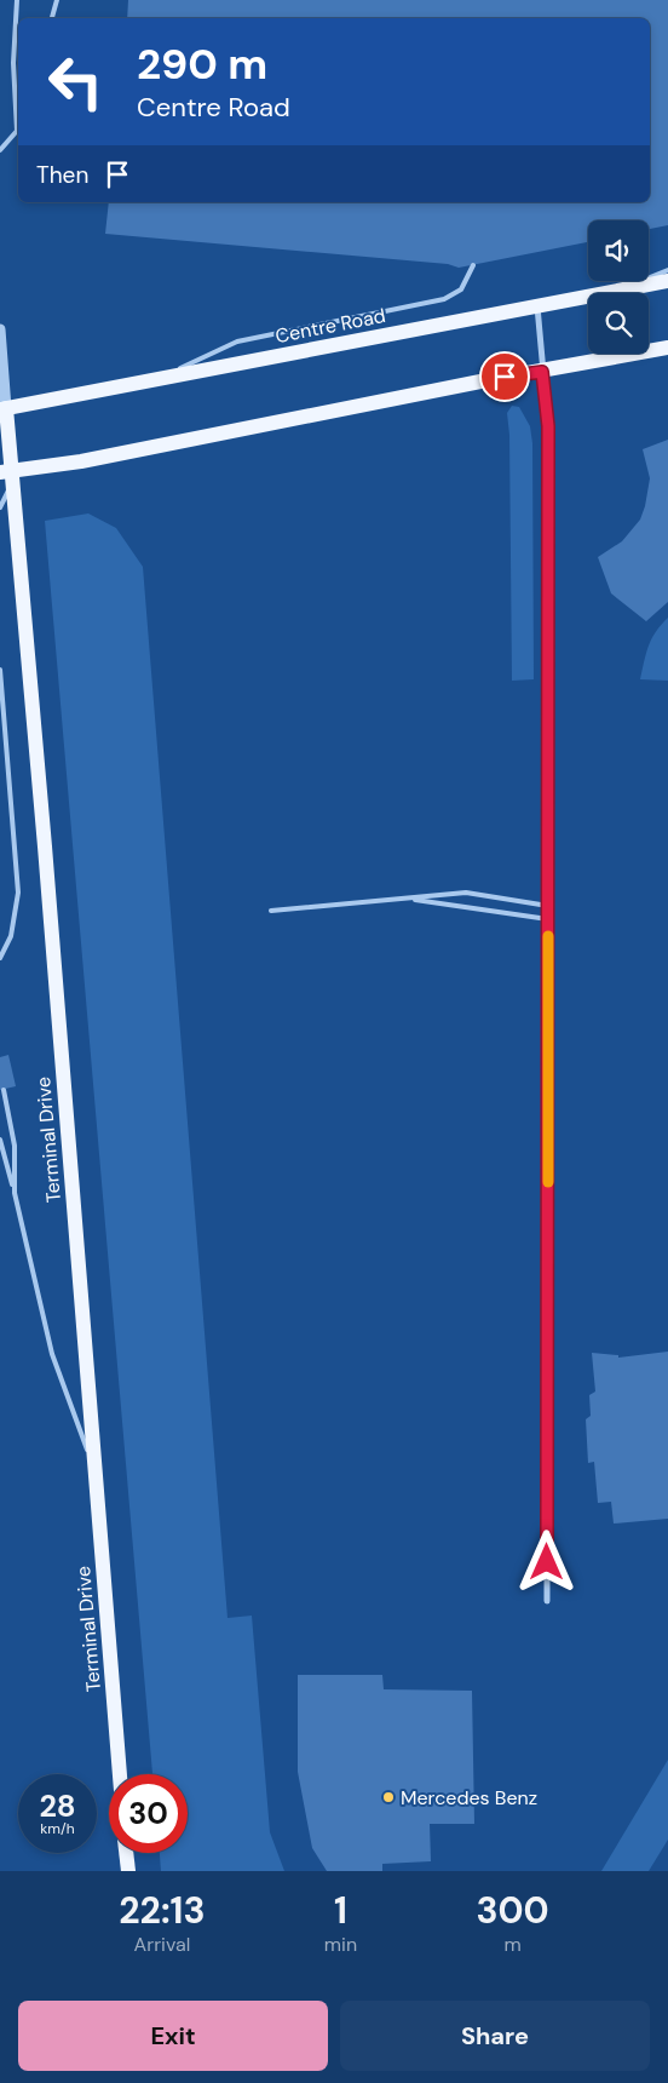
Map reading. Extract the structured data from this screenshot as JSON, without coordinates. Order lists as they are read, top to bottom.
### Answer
{
  "streets": {
    "main road": ["Centre Road", "Terminal Drive"]
  },
  "crossings": [
    ["Centre Road", "Terminal Drive"]
  ],
  "places": ["Mercedes Benz"],
  "page": {
    "turn": ["290 m", "Centre Road"],
    "then": "Then",
    "speed": "28 km/h",
    "limit": "30",
    "eta": [
      "22:13",
      "Arrival",
      "1",
      "min",
      "300",
      "m"
    ],
    "buttons": ["Exit", "Share"]
  }
}
